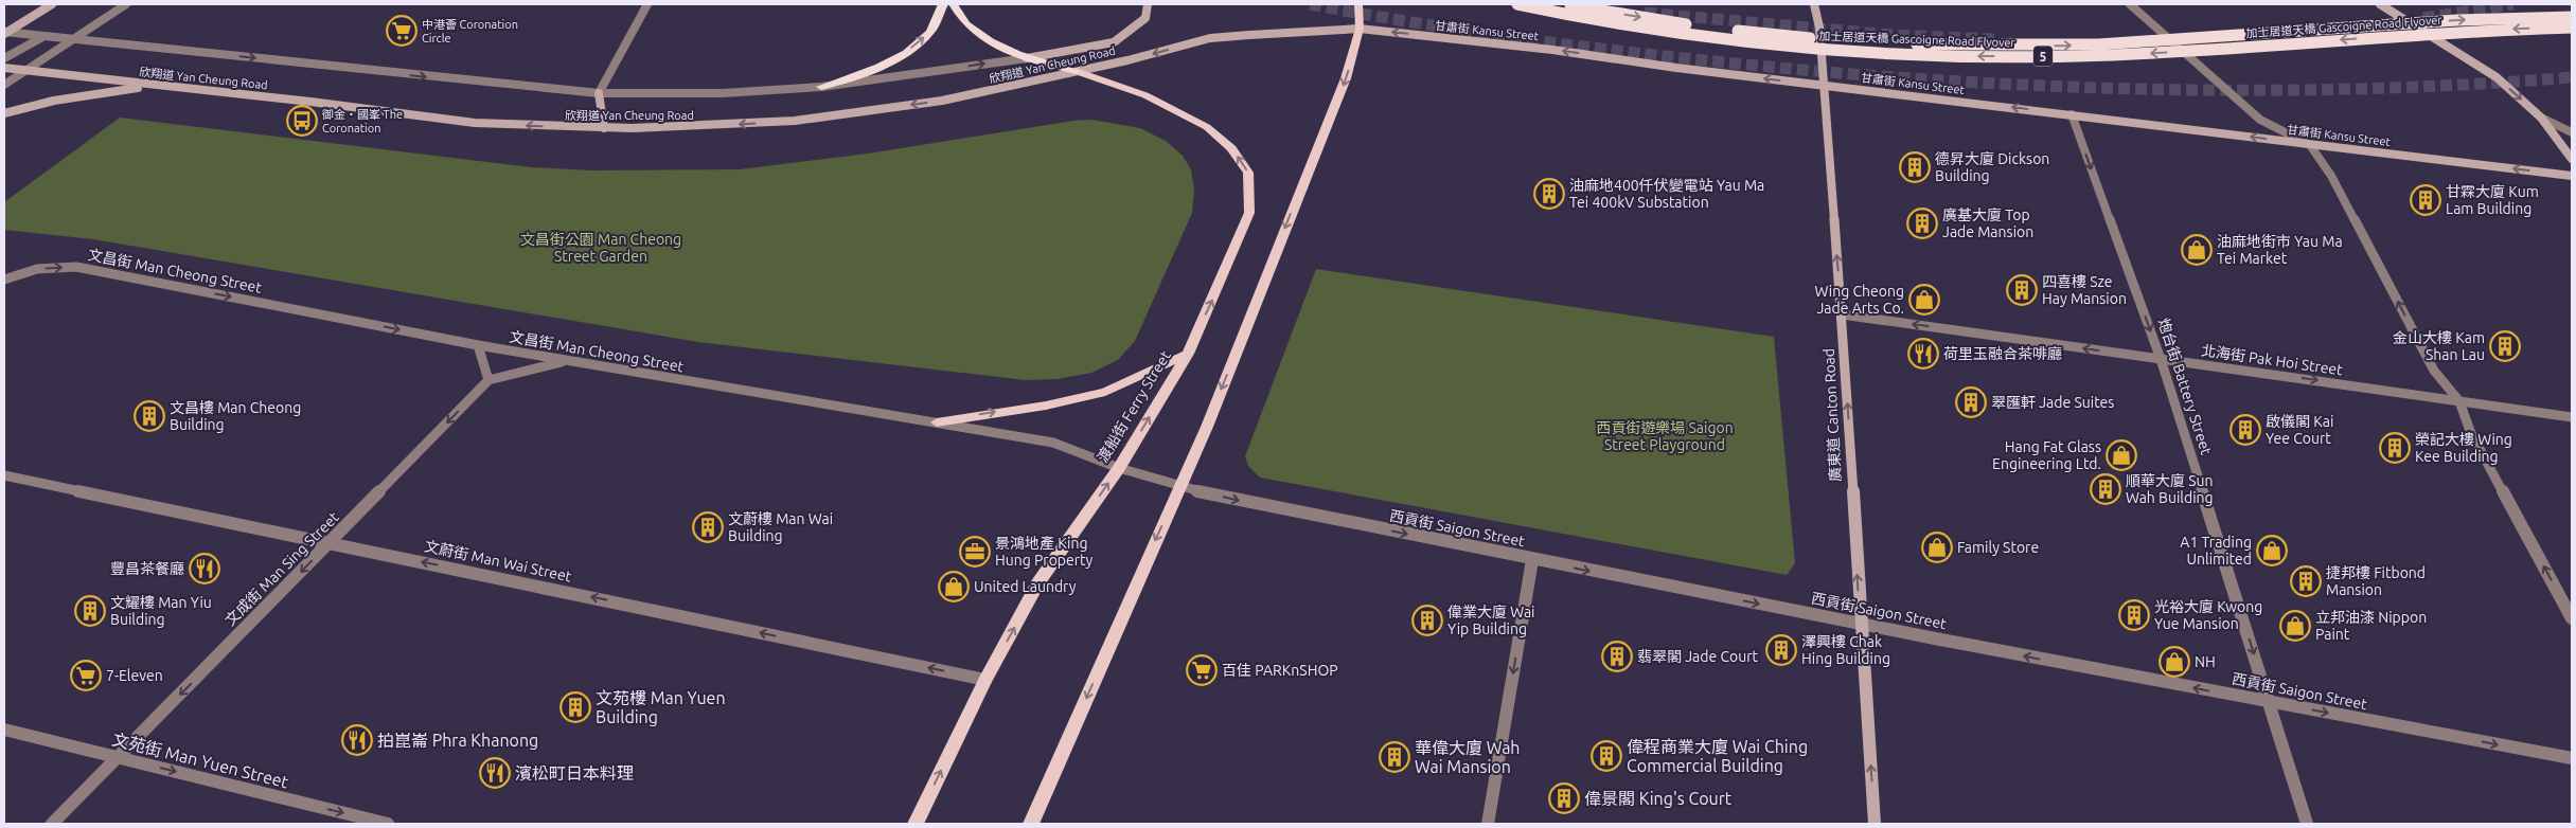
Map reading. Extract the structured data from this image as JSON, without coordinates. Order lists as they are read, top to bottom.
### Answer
{
  "streets": {
    "highway": ["加士居道天橋 Gascoigne Road Flyover", "5"],
    "main road": [
      "甘肅街 Kansu Street",
      "欣翔道 Yan Cheung Road",
      "渡船街 Ferry Street",
      "廣東道 Canton Road"
    ],
    "street": [
      "文昌街 Man Cheong Street",
      "北海街 Pak Hoi Street",
      "炮台街 Battery Street",
      "西貢街 Saigon Street",
      "文蔚街 Man Wai Street",
      "文成街 Man Sing Street",
      "文苑街 Man Yuen Street"
    ]
  },
  "crossings": [
    ["甘肅街 Kansu Street", "欣翔道 Yan Cheung Road"],
    ["甘肅街 Kansu Street", "炮台街 Battery Street"],
    ["甘肅街 Kansu Street", "廣東道 Canton Road"],
    ["欣翔道 Yan Cheung Road", "渡船街 Ferry Street"],
    ["文昌街 Man Cheong Street", "渡船街 Ferry Street"],
    ["文昌街 Man Cheong Street", "西貢街 Saigon Street"],
    ["北海街 Pak Hoi Street", "炮台街 Battery Street"],
    ["北海街 Pak Hoi Street", "廣東道 Canton Road"],
    ["炮台街 Battery Street", "西貢街 Saigon Street"],
    ["渡船街 Ferry Street", "文蔚街 Man Wai Street"],
    ["廣東道 Canton Road", "西貢街 Saigon Street"],
    ["文蔚街 Man Wai Street", "文成街 Man Sing Street"],
    ["文成街 Man Sing Street", "文苑街 Man Yuen Street"]
  ],
  "one_way": [
    "甘肅街 Kansu Street",
    "文昌街 Man Cheong Street",
    "炮台街 Battery Street",
    "廣東道 Canton Road",
    "文蔚街 Man Wai Street",
    "文成街 Man Sing Street",
    "文苑街 Man Yuen Street"
  ],
  "parks": ["文昌街公園 Man Cheong Street Garden", "西貢街遊樂場 Saigon Street Playground"],
  "places": {
    "supermarket": ["中港薈 Coronation Circle", "百佳 PARKnSHOP", "7-Eleven"],
    "bus stop": ["御金‧國峯 The Coronation"],
    "building": [
      "德昇大廈 Dickson Building",
      "油麻地400仟伏變電站 Yau Ma Tei 400kV Substation",
      "甘霖大廈 Kum Lam Building",
      "廣基大廈 Top Jade Mansion",
      "四喜樓 Sze Hay Mansion",
      "金山大樓 Kam Shan Lau",
      "翠匯軒 Jade Suites",
      "文昌樓 Man Cheong Building",
      "啟儀閣 Kai Yee Court",
      "榮記大樓 Wing Kee Building",
      "順華大廈 Sun Wah Building",
      "文蔚樓 Man Wai Building",
      "捷邦樓 Fitbond Mansion",
      "文耀樓 Man Yiu Building",
      "光裕大廈 Kwong Yue Mansion",
      "偉業大廈 Wai Yip Building",
      "澤興樓 Chak Hing Building",
      "翡翠閣 Jade Court",
      "文苑樓 Man Yuen Building",
      "偉程商業大廈 Wai Ching Commercial Building",
      "華偉大廈 Wah Wai Mansion",
      "偉景閣 King's Court"
    ],
    "shop": [
      "油麻地街市 Yau Ma Tei Market",
      "Wing Cheong Jade Arts Co.",
      "Hang Fat Glass Engineering Ltd.",
      "Family Store",
      "A1 Trading Unlimited",
      "United Laundry",
      "立邦油漆 Nippon Paint",
      "NH"
    ],
    "restaurant": [
      "荷里玉融合茶啡廳",
      "豐昌茶餐廳",
      "拍崑崙 Phra Khanong",
      "濱松町日本料理"
    ],
    "office": ["景鴻地產 King Hung Property"]
  }
}
